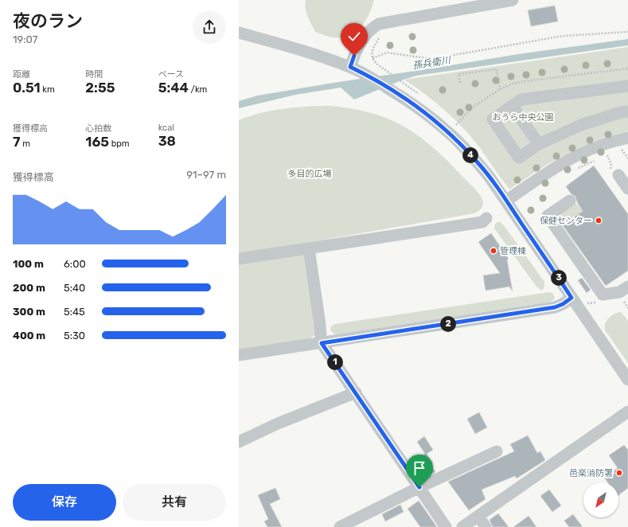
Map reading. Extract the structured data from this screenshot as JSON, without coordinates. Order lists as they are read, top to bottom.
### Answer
{
  "water": ["孫兵衛川"],
  "parks": ["おうら中央公園", "多目的広場"],
  "places": ["保健センター", "管理棟", "邑楽消防署"],
  "north": "bottom left",
  "page": {
    "heading": ["夜のラン", "19:07"],
    "stats": [
      ["距離", "0.51 km"],
      ["時間", "2:55"],
      ["ペース", "5:44 /km"],
      ["獲得標高", "7 m"],
      ["心拍数", "165 bpm"],
      ["kcal", "38"]
    ],
    "pins": [
      "4",
      "3",
      "2",
      "1"
    ],
    "chart": ["獲得標高", "91–97 m"],
    "list": [
      {
        "name": "100 m",
        "note": "6:00"
      },
      {
        "name": "200 m",
        "note": "5:40"
      },
      {
        "name": "300 m",
        "note": "5:45"
      },
      {
        "name": "400 m",
        "note": "5:30"
      }
    ],
    "buttons": ["保存", "共有"]
  }
}
